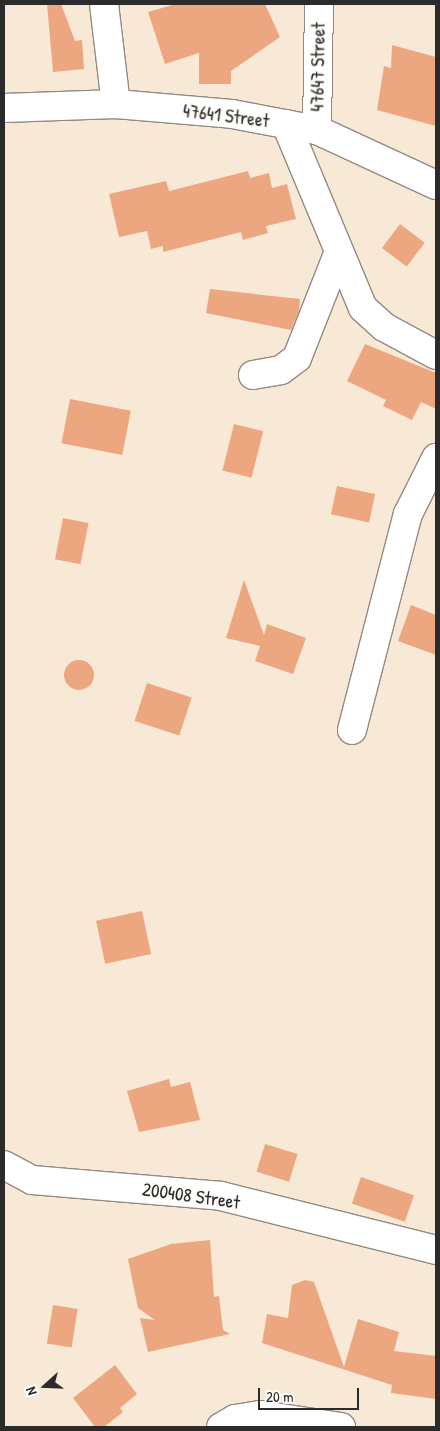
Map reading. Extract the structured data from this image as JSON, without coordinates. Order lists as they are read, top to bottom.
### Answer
{
  "streets": {
    "street": ["47647 Street", "47641 Street", "200408 Street"]
  },
  "crossings": [
    ["47647 Street", "47641 Street"]
  ],
  "scale_bar": "20 m",
  "north": "left"
}
